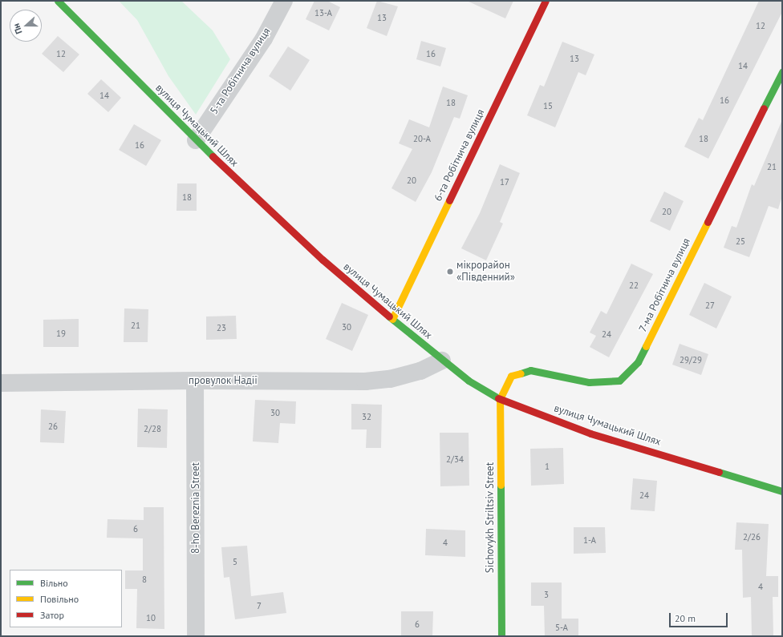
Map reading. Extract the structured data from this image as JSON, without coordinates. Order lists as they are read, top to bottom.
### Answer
{
  "streets": {
    "street": [
      "5-та Робітнича вулиця",
      "вулиця Чумацький Шлях",
      "6-та Робітнича вулиця",
      "7-ма Робітнича вулиця",
      "провулок Надії",
      "8-ho Bereznia Street",
      "Sichovykh Striltsiv Street"
    ]
  },
  "crossings": [
    ["5-та Робітнича вулиця", "вулиця Чумацький Шлях"],
    ["вулиця Чумацький Шлях", "6-та Робітнича вулиця"],
    ["вулиця Чумацький Шлях", "7-ма Робітнича вулиця"],
    ["вулиця Чумацький Шлях", "провулок Надії"],
    ["вулиця Чумацький Шлях", "Sichovykh Striltsiv Street"],
    ["7-ма Робітнича вулиця", "Sichovykh Striltsiv Street"],
    ["провулок Надії", "8-ho Bereznia Street"]
  ],
  "places": ["мікрорайон «Південний»"],
  "house_numbers": [
    "13-А",
    "13",
    "12",
    "12",
    "16",
    "13",
    "14",
    "14",
    "16",
    "18",
    "15",
    "20-А",
    "18",
    "16",
    "21",
    "20",
    "17",
    "18",
    "20",
    "25",
    "22",
    "27",
    "21",
    "30",
    "23",
    "19",
    "24",
    "29/29",
    "30",
    "32",
    "26",
    "2/28",
    "2/34",
    "1",
    "24",
    "6",
    "2/26",
    "1-А",
    "4",
    "5",
    "8",
    "4",
    "3",
    "7",
    "10",
    "6",
    "5-А"
  ],
  "legend": ["Вільно", "Повільно", "Затор"],
  "scale_bar": "20 m",
  "north": "left"
}
